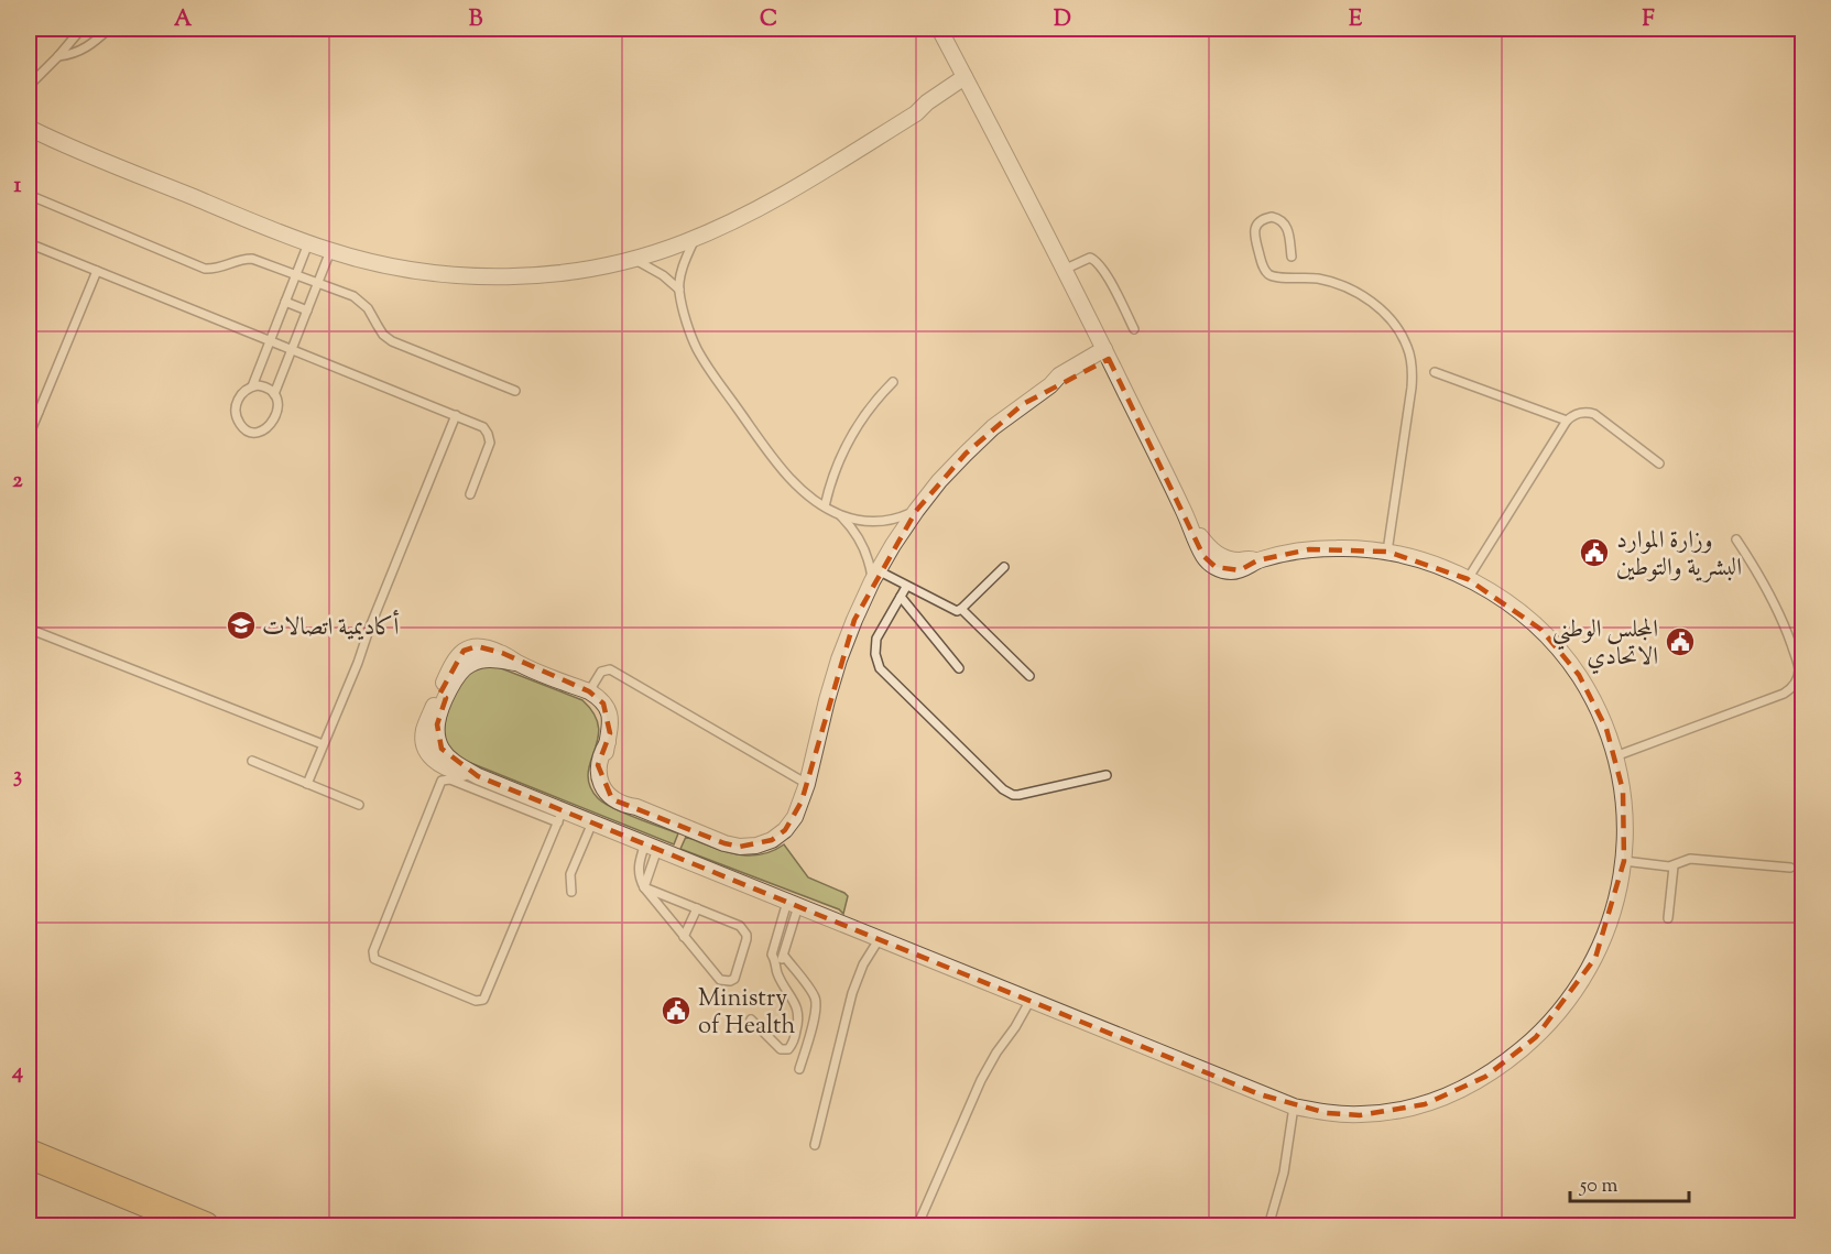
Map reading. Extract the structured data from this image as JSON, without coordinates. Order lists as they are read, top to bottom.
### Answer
{
  "places": {
    "public building": ["وزارة الموارد البشرية والتوطين", "المجلس الوطني الاتحادي", "Ministry of Health"],
    "school or university": ["أكاديمية اتصالات"]
  },
  "scale_bar": "50 m",
  "grid": {
    "columns": [
      "A",
      "B",
      "C",
      "D",
      "E",
      "F"
    ],
    "rows": [
      "1",
      "2",
      "3",
      "4"
    ]
  }
}
